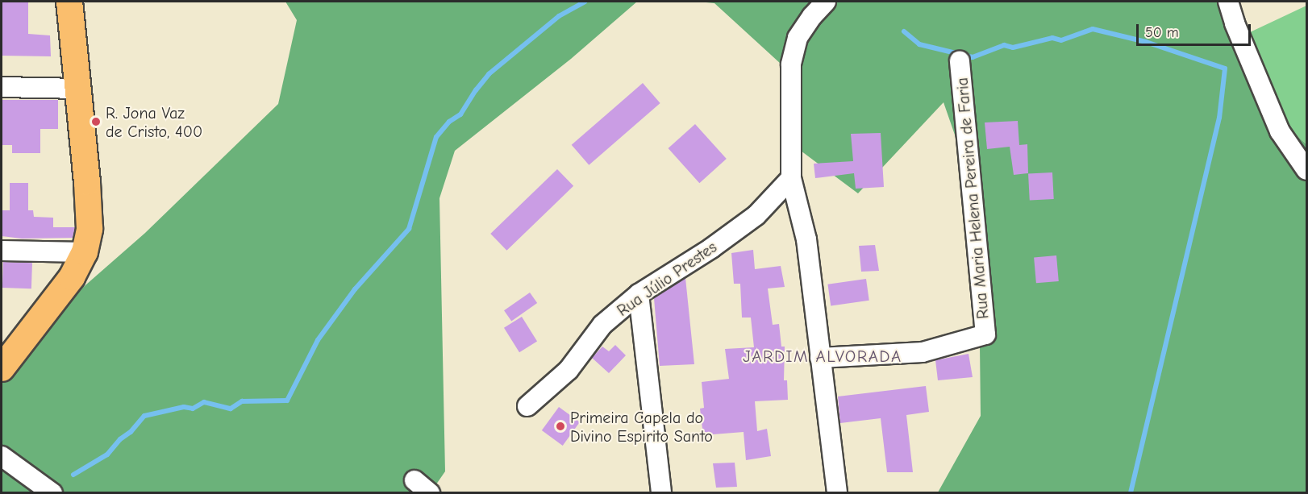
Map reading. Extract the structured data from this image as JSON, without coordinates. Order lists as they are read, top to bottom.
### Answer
{
  "streets": {
    "street": ["Rua Maria Helena Pereira de Faria", "Rua Júlio Prestes"]
  },
  "districts": ["JARDIM ALVORADA"],
  "places": ["R. Jona Vaz de Cristo, 400", "Primeira Capela do Divino Espirito Santo"],
  "scale_bar": "50 m"
}
